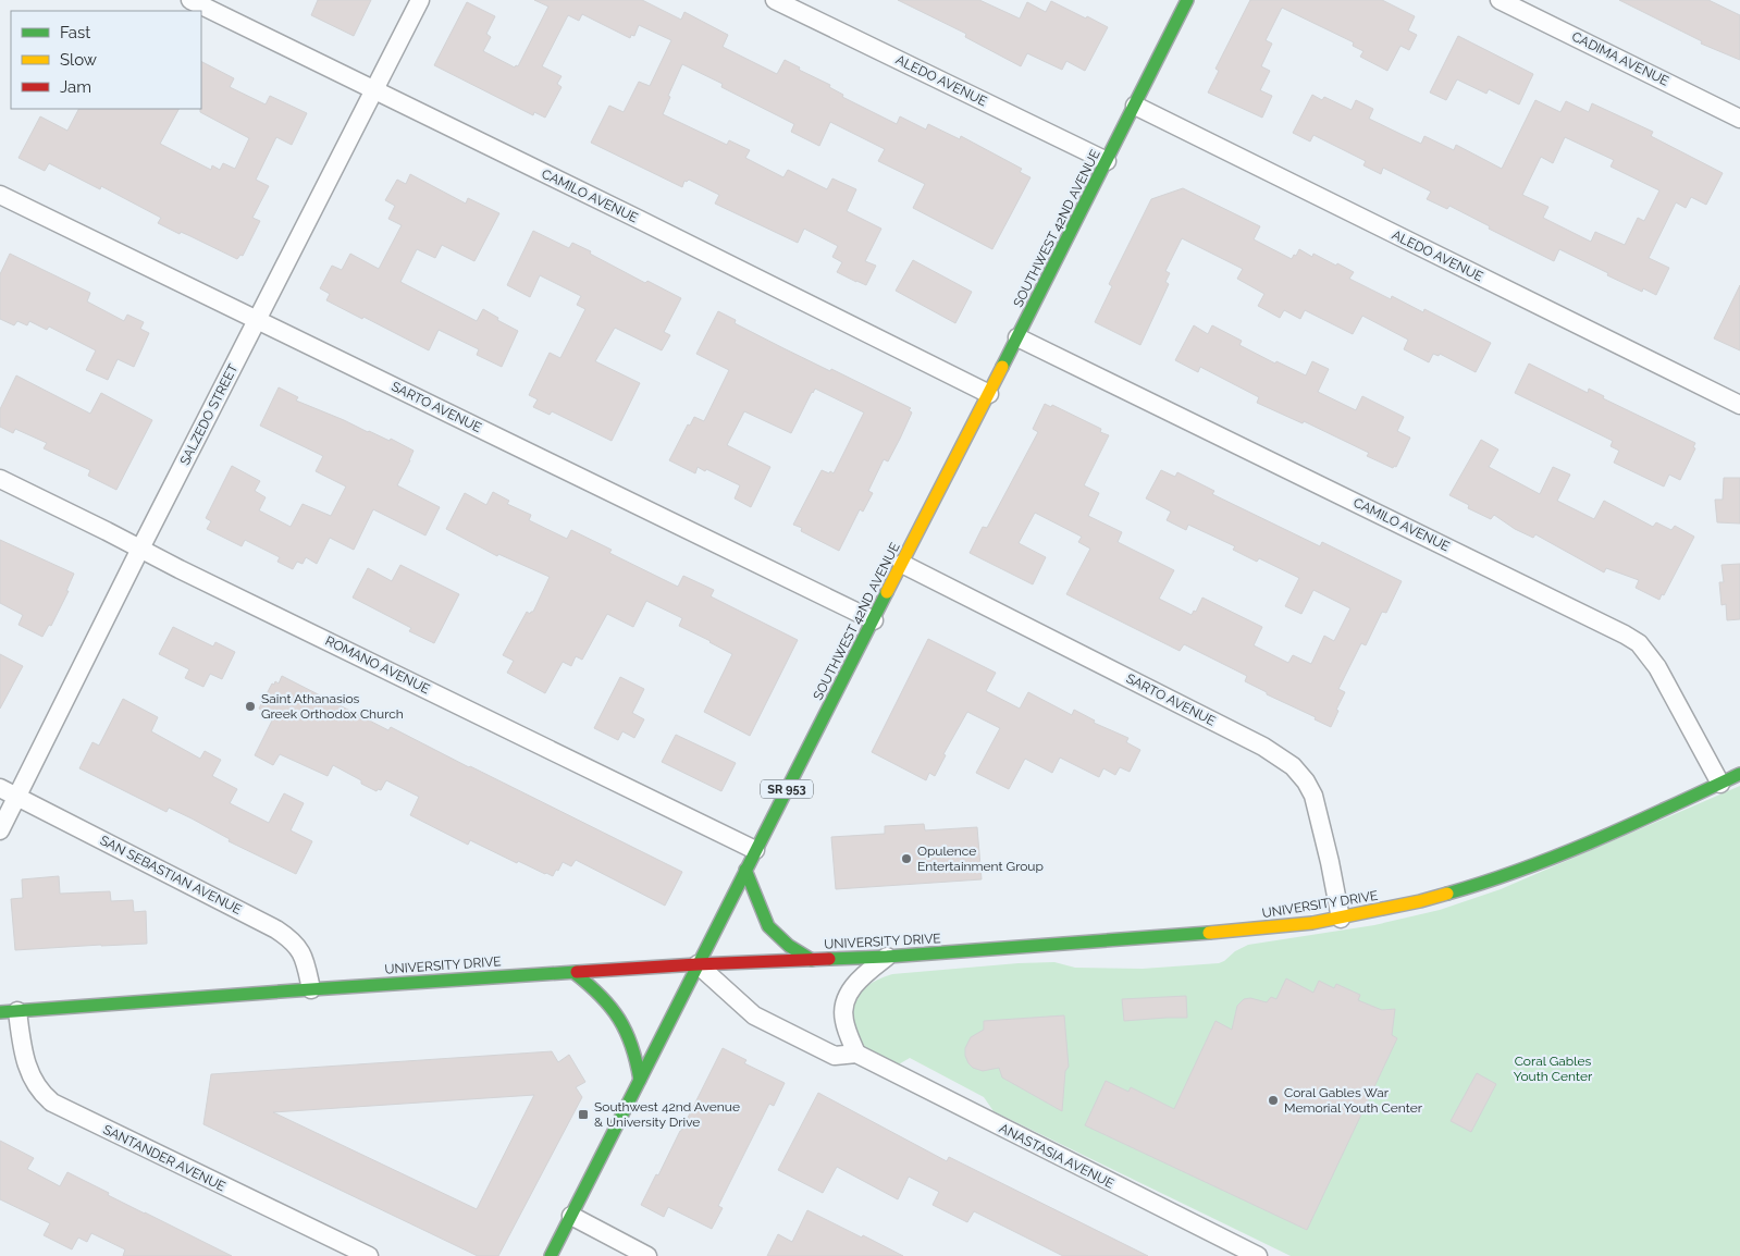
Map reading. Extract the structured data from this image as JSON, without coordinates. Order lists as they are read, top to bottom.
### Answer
{
  "streets": {
    "street": [
      "CADIMA AVENUE",
      "ALEDO AVENUE",
      "CAMILO AVENUE",
      "SOUTHWEST 42ND AVENUE",
      "SARTO AVENUE",
      "SALZEDO STREET",
      "ROMANO AVENUE",
      "SR 953",
      "SAN SEBASTIAN AVENUE",
      "UNIVERSITY DRIVE",
      "ANASTASIA AVENUE",
      "SANTANDER AVENUE"
    ]
  },
  "crossings": [
    ["ALEDO AVENUE", "SOUTHWEST 42ND AVENUE"],
    ["CAMILO AVENUE", "SOUTHWEST 42ND AVENUE"],
    ["CAMILO AVENUE", "SALZEDO STREET"],
    ["CAMILO AVENUE", "UNIVERSITY DRIVE"],
    ["SOUTHWEST 42ND AVENUE", "SARTO AVENUE"],
    ["SOUTHWEST 42ND AVENUE", "ROMANO AVENUE"],
    ["SOUTHWEST 42ND AVENUE", "UNIVERSITY DRIVE"],
    ["SOUTHWEST 42ND AVENUE", "ANASTASIA AVENUE"],
    ["SARTO AVENUE", "SALZEDO STREET"],
    ["SARTO AVENUE", "UNIVERSITY DRIVE"],
    ["SALZEDO STREET", "ROMANO AVENUE"],
    ["SALZEDO STREET", "SAN SEBASTIAN AVENUE"],
    ["SAN SEBASTIAN AVENUE", "UNIVERSITY DRIVE"],
    ["UNIVERSITY DRIVE", "ANASTASIA AVENUE"],
    ["UNIVERSITY DRIVE", "SANTANDER AVENUE"]
  ],
  "parks": ["Coral Gables Youth Center"],
  "places": {
    "other": ["Saint Athanasios Greek Orthodox Church", "Opulence Entertainment Group", "Coral Gables War Memorial Youth Center"],
    "transit": ["Southwest 42nd Avenue & University Drive"]
  },
  "legend": ["Fast", "Slow", "Jam"]
}
